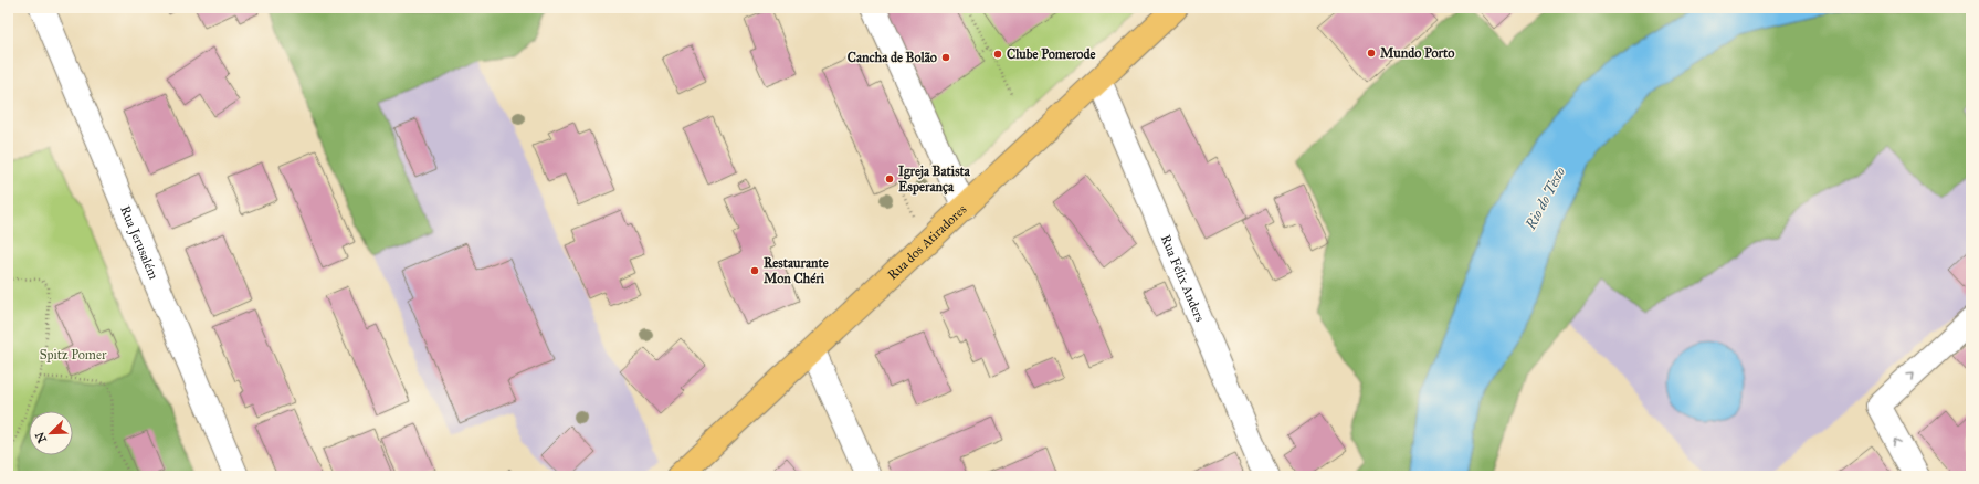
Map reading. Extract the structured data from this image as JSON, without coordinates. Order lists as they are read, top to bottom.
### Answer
{
  "streets": {
    "main road": ["Rua dos Atiradores"],
    "street": ["Rua Jerusalém", "Rua Félix Anders"]
  },
  "crossings": [
    ["Rua dos Atiradores", "Rua Félix Anders"]
  ],
  "water": ["Rio do Testo"],
  "parks": ["Spitz Pomer"],
  "places": [
    "Mundo Porto",
    "Clube Pomerode",
    "Cancha de Bolão",
    "Igreja Batista Esperança",
    "Restaurante Mon Chéri"
  ],
  "north": "bottom left"
}
